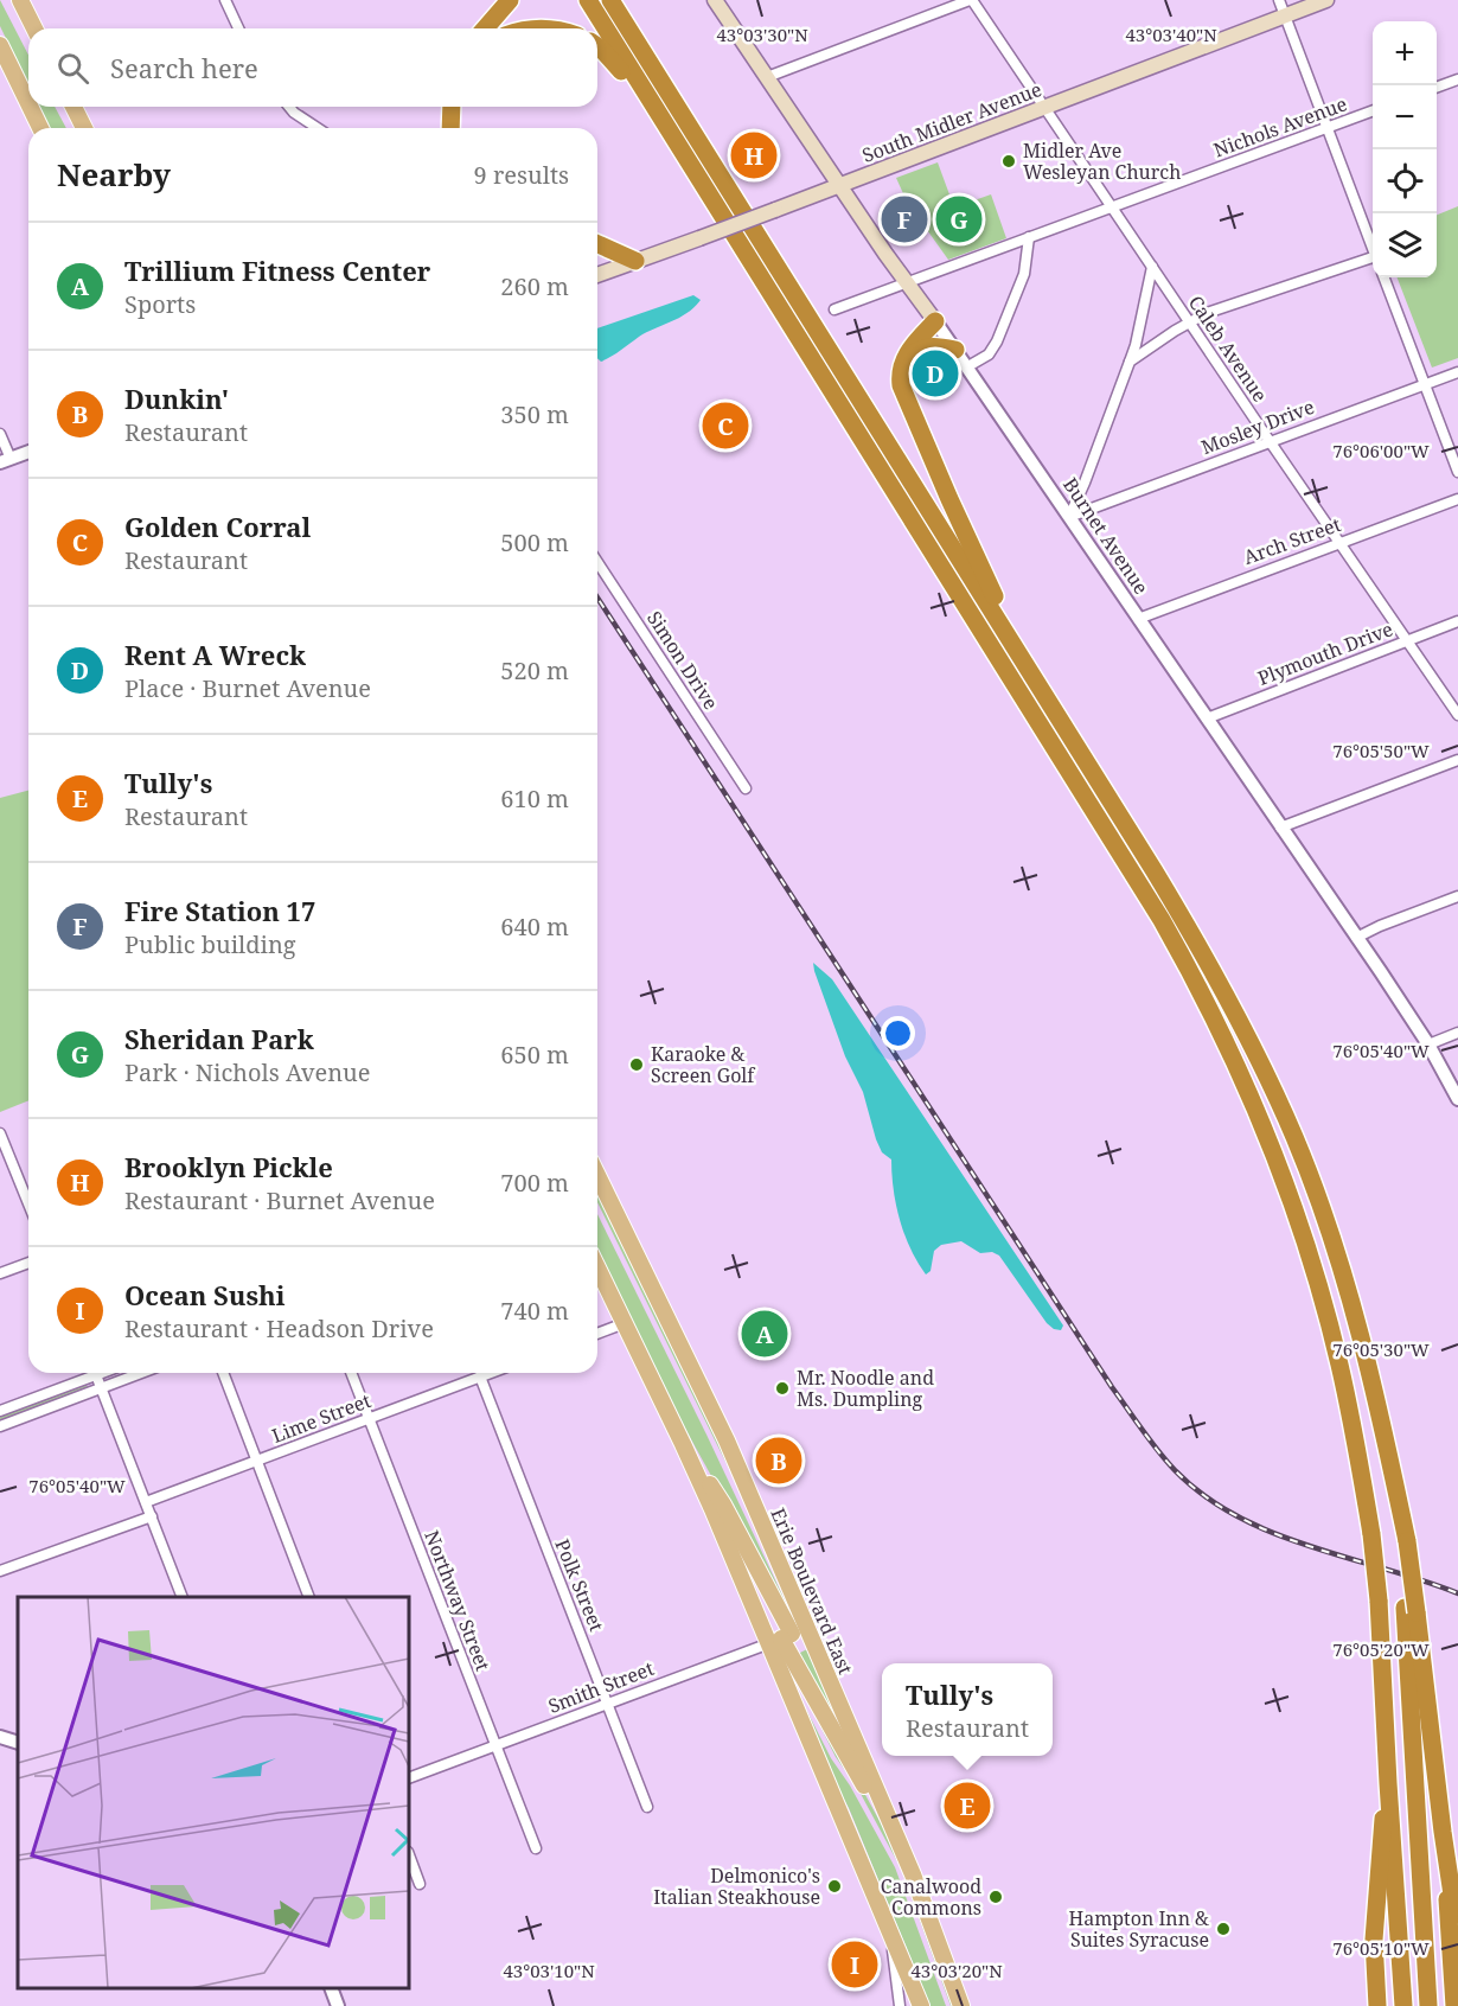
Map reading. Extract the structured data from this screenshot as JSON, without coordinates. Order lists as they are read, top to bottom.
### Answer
{
  "streets": {
    "main road": ["South Midler Avenue", "Burnet Avenue", "Erie Boulevard East"],
    "street": [
      "Nichols Avenue",
      "Caleb Avenue",
      "Mosley Drive",
      "Arch Street",
      "Plymouth Drive",
      "Simon Drive",
      "Lime Street",
      "Polk Street",
      "Northway Street",
      "Smith Street"
    ]
  },
  "crossings": [
    ["South Midler Avenue", "Caleb Avenue"],
    ["South Midler Avenue", "Burnet Avenue"],
    ["Nichols Avenue", "Caleb Avenue"],
    ["Nichols Avenue", "Burnet Avenue"],
    ["Caleb Avenue", "Mosley Drive"],
    ["Caleb Avenue", "Arch Street"],
    ["Caleb Avenue", "Plymouth Drive"],
    ["Mosley Drive", "Burnet Avenue"],
    ["Burnet Avenue", "Arch Street"],
    ["Burnet Avenue", "Plymouth Drive"],
    ["Lime Street", "Polk Street"],
    ["Lime Street", "Northway Street"],
    ["Polk Street", "Smith Street"],
    ["Erie Boulevard East", "Smith Street"],
    ["Northway Street", "Smith Street"]
  ],
  "places": [
    "Midler Ave Wesleyan Church",
    "Karaoke & Screen Golf",
    "Mr. Noodle and Ms. Dumpling",
    "Delmonico's Italian Steakhouse",
    "Canalwood Commons",
    "Hampton Inn & Suites Syracuse"
  ],
  "page": {
    "map_buttons": ["+", "−"],
    "search": "Search here",
    "heading": ["Nearby", "9 results"],
    "pins": [
      "H",
      "F",
      "G",
      "D",
      "C",
      "A",
      "B",
      "E",
      "I"
    ],
    "list": [
      {
        "mark": "A",
        "name": "Trillium Fitness Center",
        "note": "Sports",
        "value": "260 m"
      },
      {
        "mark": "B",
        "name": "Dunkin'",
        "note": "Restaurant",
        "value": "350 m"
      },
      {
        "mark": "C",
        "name": "Golden Corral",
        "note": "Restaurant",
        "value": "500 m"
      },
      {
        "mark": "D",
        "name": "Rent A Wreck",
        "note": "Place · Burnet Avenue",
        "value": "520 m"
      },
      {
        "mark": "E",
        "name": "Tully's",
        "note": "Restaurant",
        "value": "610 m"
      },
      {
        "mark": "F",
        "name": "Fire Station 17",
        "note": "Public building",
        "value": "640 m"
      },
      {
        "mark": "G",
        "name": "Sheridan Park",
        "note": "Park · Nichols Avenue",
        "value": "650 m"
      },
      {
        "mark": "H",
        "name": "Brooklyn Pickle",
        "note": "Restaurant · Burnet Avenue",
        "value": "700 m"
      },
      {
        "mark": "I",
        "name": "Ocean Sushi",
        "note": "Restaurant · Headson Drive",
        "value": "740 m"
      }
    ],
    "popup": ["Tully's", "Restaurant"]
  },
  "coordinates": [
    "43°03'30\"N",
    "43°03'40\"N",
    "76°06'00\"W",
    "76°05'50\"W",
    "76°05'40\"W",
    "76°05'30\"W",
    "76°05'20\"W",
    "76°05'10\"W",
    "43°03'10\"N",
    "43°03'20\"N"
  ]
}
